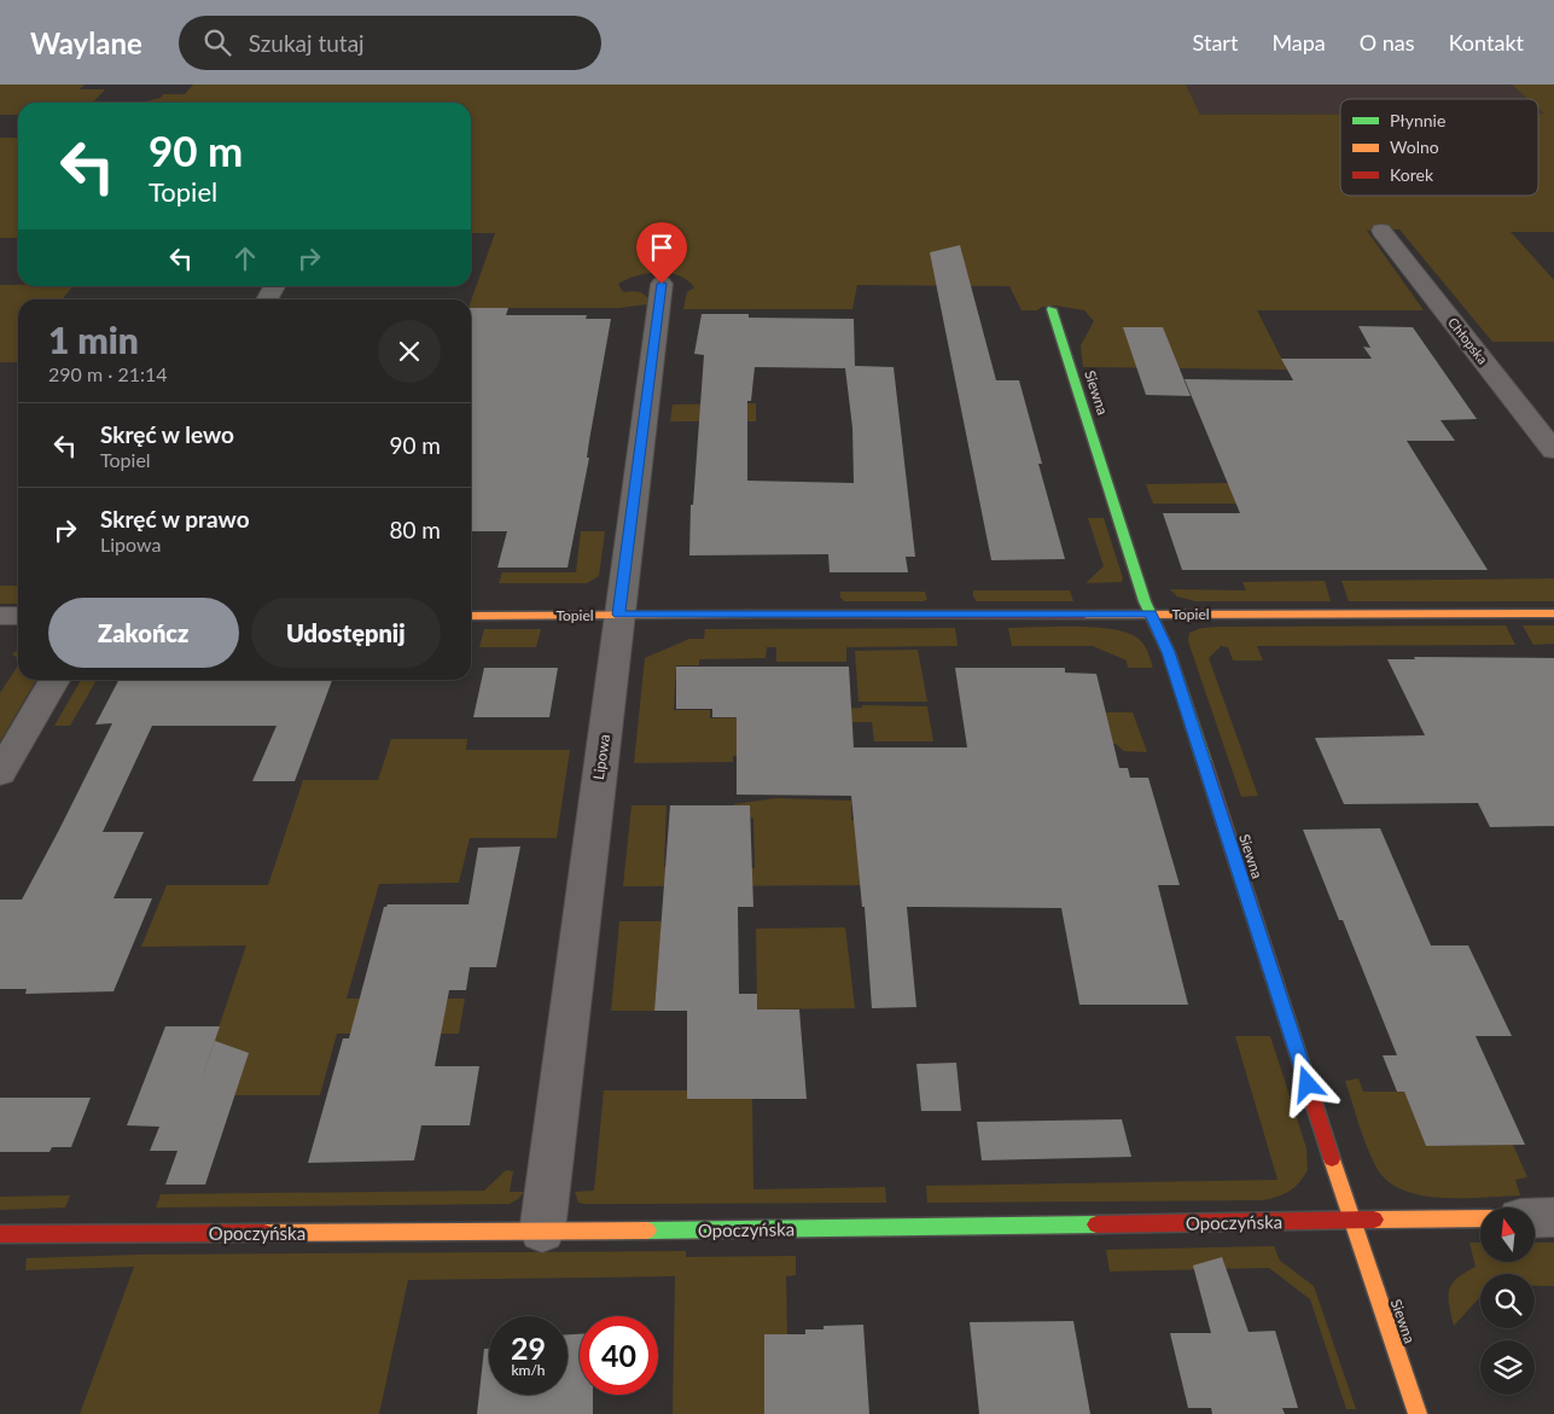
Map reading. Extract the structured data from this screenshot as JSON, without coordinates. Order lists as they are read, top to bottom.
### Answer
{
  "streets": {
    "street": [
      "Chłopska",
      "Siewna",
      "Topiel",
      "Lipowa",
      "Opoczyńska"
    ]
  },
  "crossings": [
    ["Siewna", "Topiel"],
    ["Siewna", "Opoczyńska"],
    ["Topiel", "Lipowa"],
    ["Lipowa", "Opoczyńska"]
  ],
  "legend": ["Płynnie", "Wolno", "Korek"],
  "north": "top",
  "page": {
    "header": "Waylane",
    "search": "Szukaj tutaj",
    "nav": [
      "Start",
      "Mapa",
      "O nas",
      "Kontakt"
    ],
    "turn": ["90 m", "Topiel"],
    "heading": ["1 min", "290 m · 21:14"],
    "list": [
      {
        "name": "Skręć w lewo",
        "note": "Topiel",
        "value": "90 m"
      },
      {
        "name": "Skręć w prawo",
        "note": "Lipowa",
        "value": "80 m"
      }
    ],
    "buttons": ["Zakończ", "Udostępnij"],
    "speed": "29 km/h",
    "limit": "40"
  }
}
